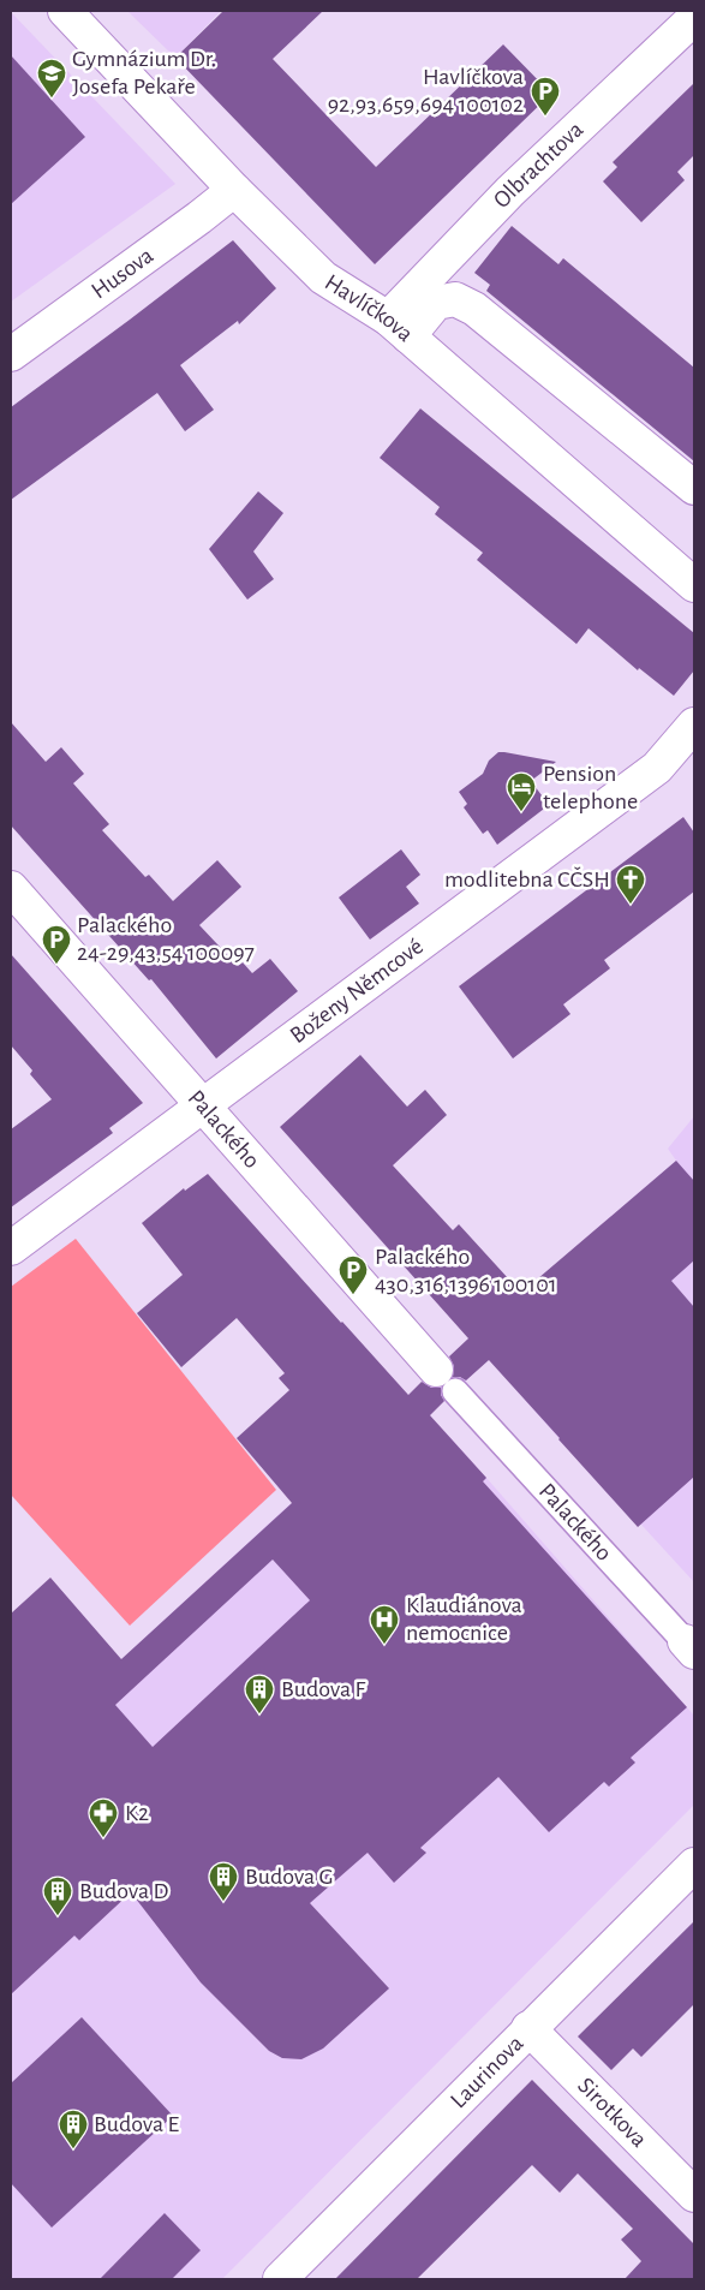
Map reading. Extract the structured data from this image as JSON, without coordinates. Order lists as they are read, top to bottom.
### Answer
{
  "streets": {
    "street": [
      "Olbrachtova",
      "Husova",
      "Havlíčkova",
      "Boženy Němcové",
      "Palackého",
      "Laurinova",
      "Sirotkova"
    ]
  },
  "crossings": [
    ["Olbrachtova", "Havlíčkova"],
    ["Husova", "Havlíčkova"],
    ["Boženy Němcové", "Palackého"],
    ["Laurinova", "Sirotkova"]
  ],
  "places": {
    "school or university": ["Gymnázium Dr. Josefa Pekaře"],
    "parking": ["Havlíčkova 92,93,659,694 100102", "Palackého 24-29,43,54 100097", "Palackého 430,316,1396 100101"],
    "hotel": ["Pension telephone"],
    "church": ["modlitebna CČSH"],
    "hospital": ["Klaudiánova nemocnice"],
    "building": [
      "Budova F",
      "Budova G",
      "Budova D",
      "Budova E"
    ],
    "pharmacy": ["K2"]
  }
}
